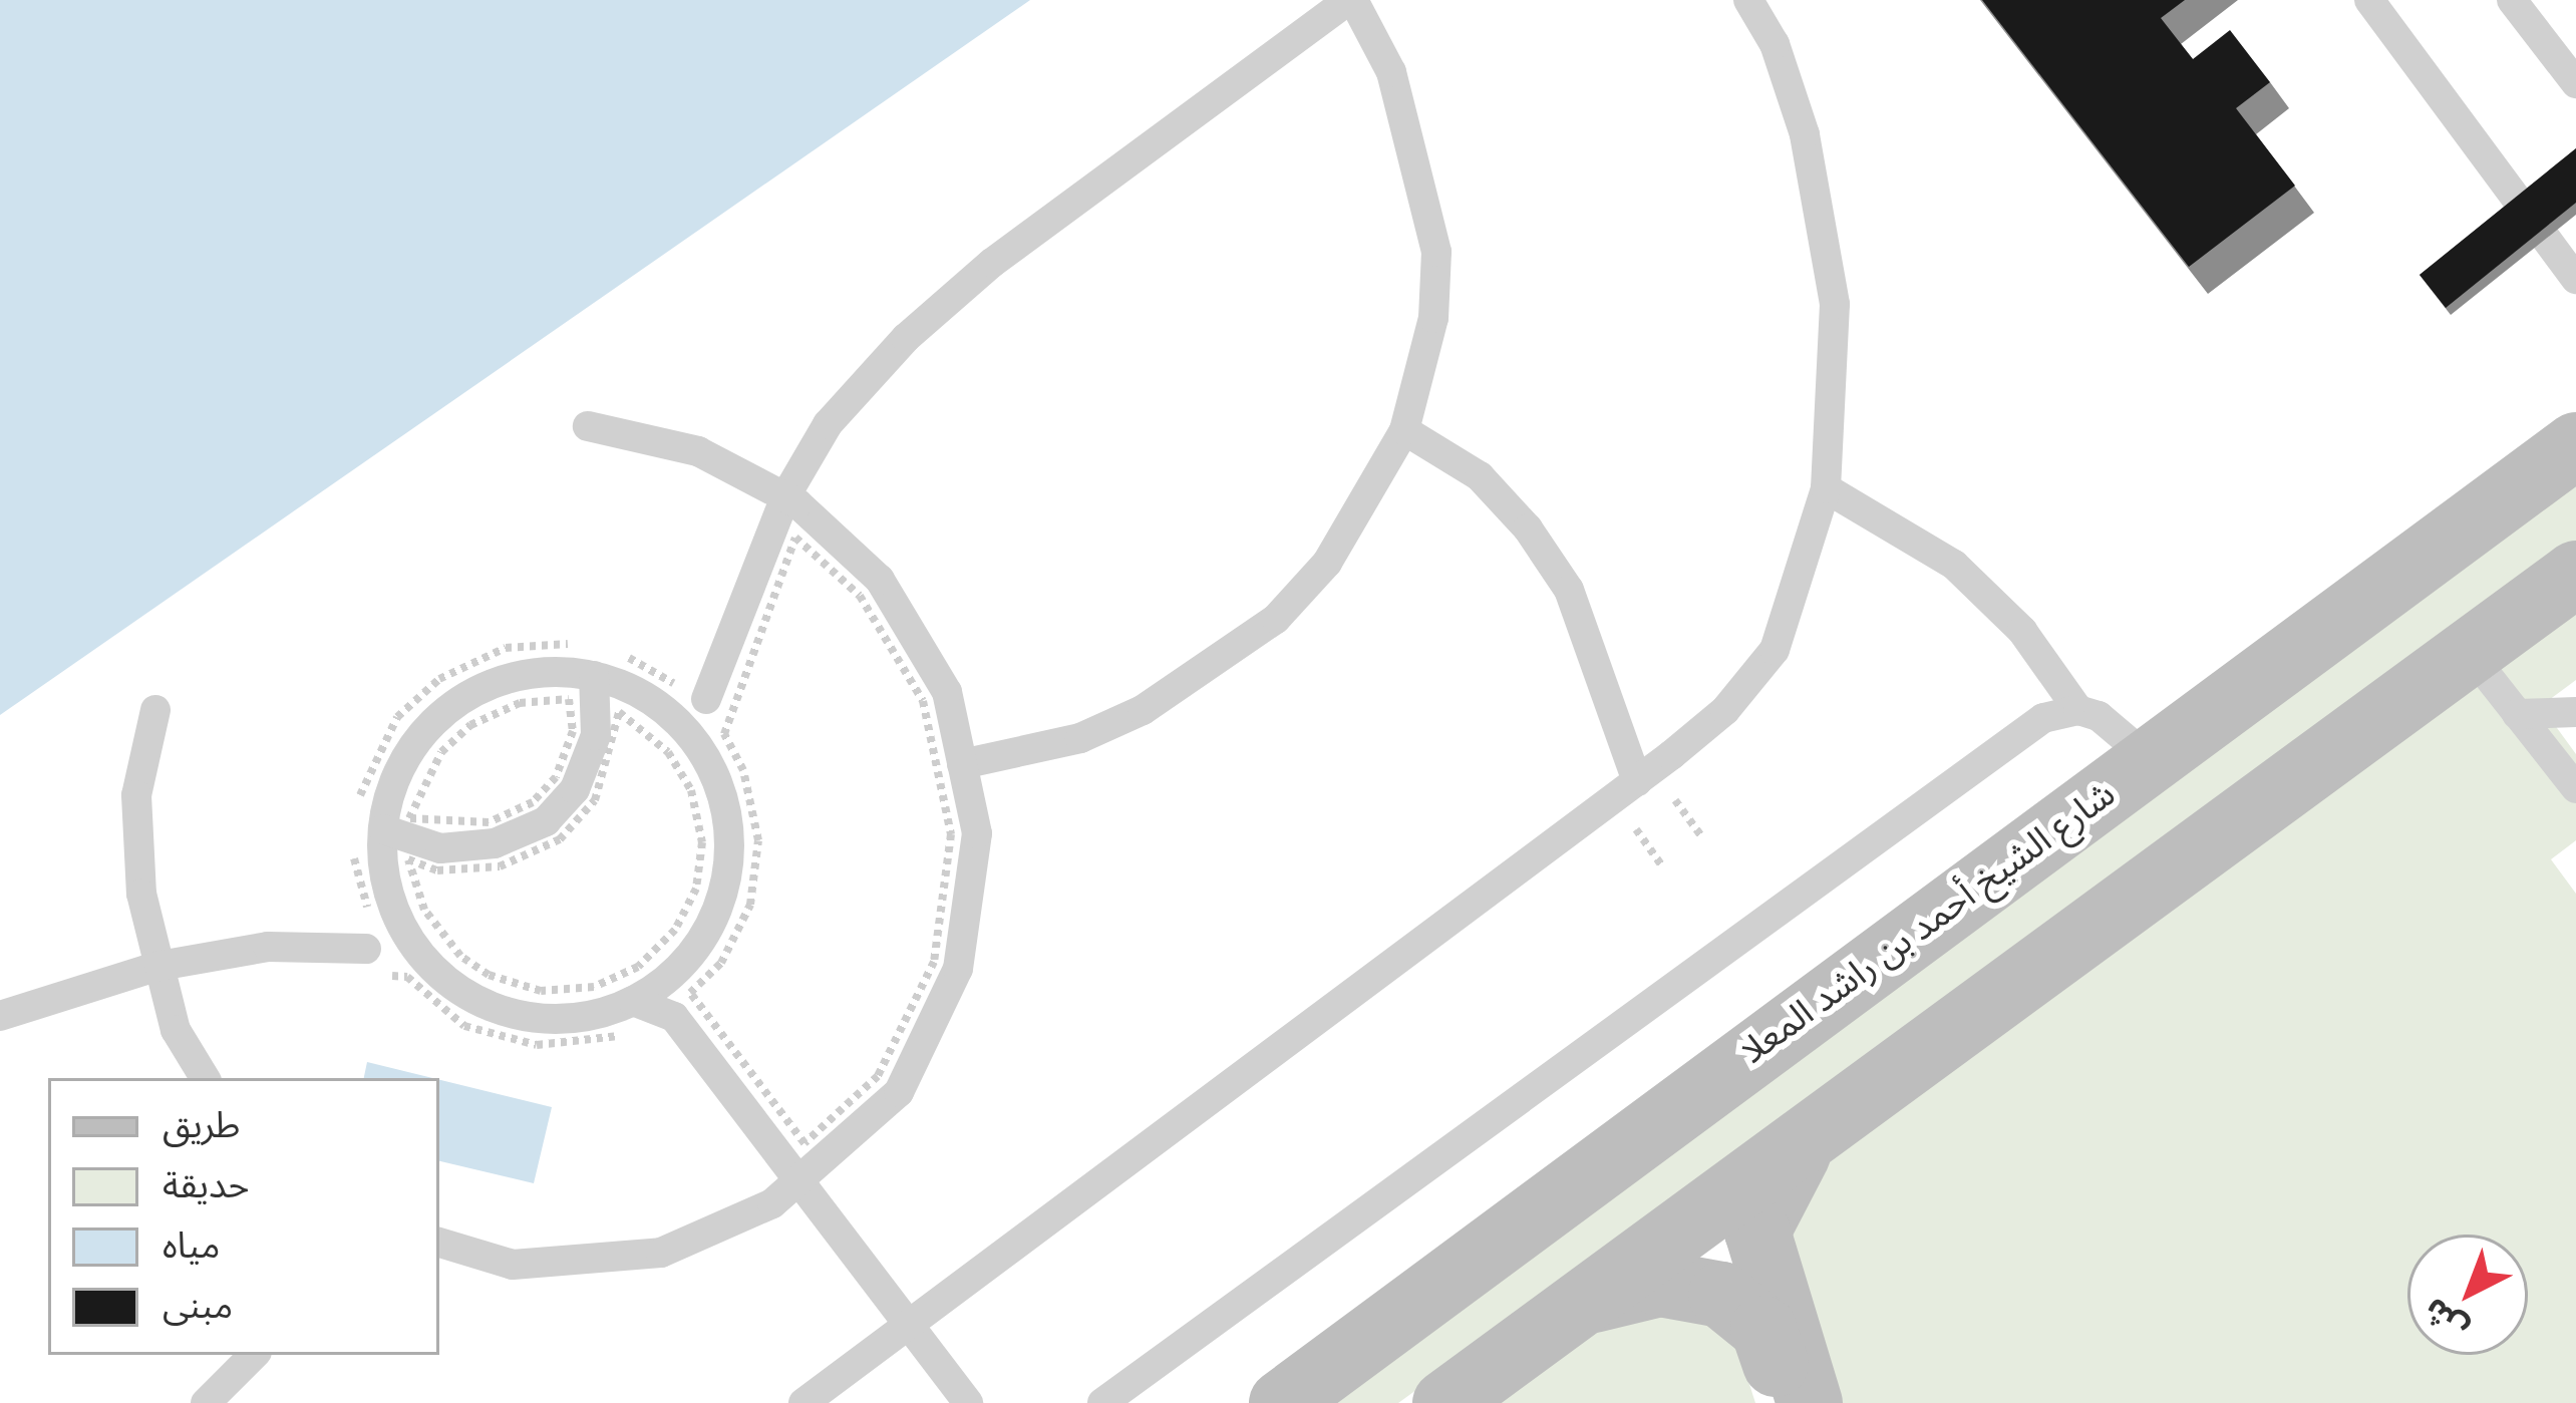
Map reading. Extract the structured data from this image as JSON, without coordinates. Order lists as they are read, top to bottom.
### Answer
{
  "streets": {
    "main road": ["شارع الشيخ أحمد بن راشد المعلا"]
  },
  "legend": [
    "طريق",
    "حديقة",
    "مياه",
    "مبنى"
  ],
  "north": "bottom left"
}
